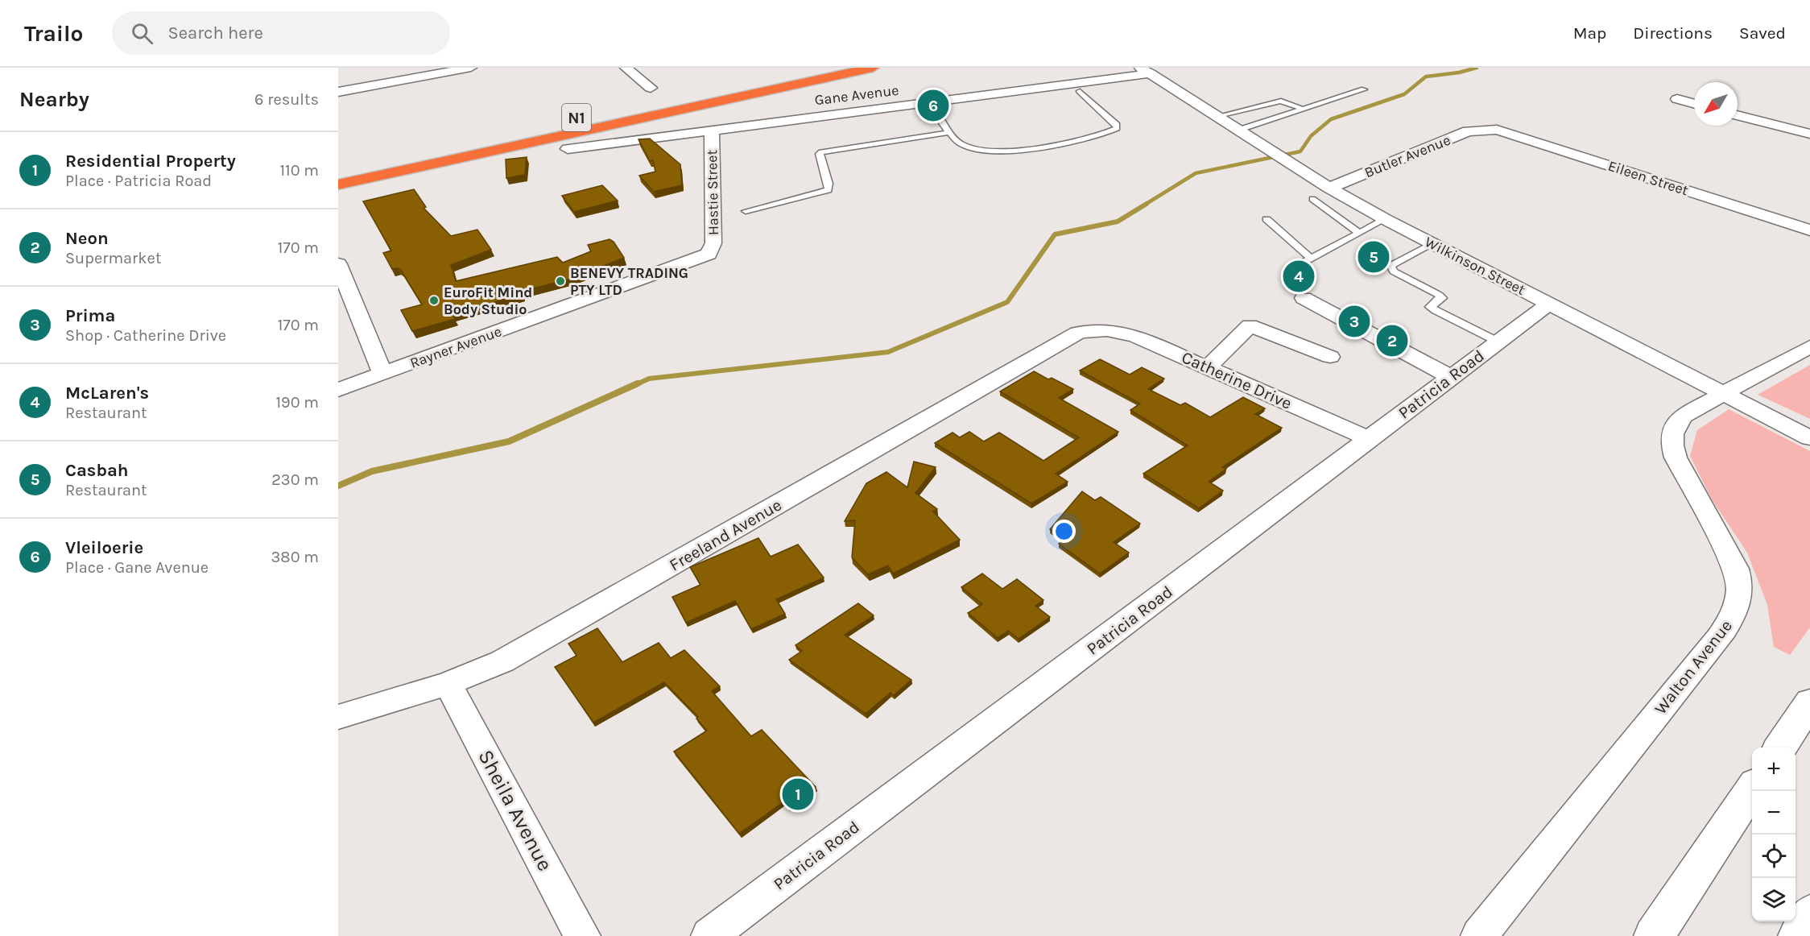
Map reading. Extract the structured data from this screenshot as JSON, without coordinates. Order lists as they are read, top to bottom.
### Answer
{
  "streets": {
    "highway": ["N1"],
    "street": [
      "Gane Avenue",
      "Butler Avenue",
      "Eileen Street",
      "Hastie Street",
      "Wilkinson Street",
      "Rayner Avenue",
      "Catherine Drive",
      "Patricia Road",
      "Freeland Avenue",
      "Walton Avenue",
      "Sheila Avenue"
    ]
  },
  "crossings": [
    ["Gane Avenue", "Hastie Street"],
    ["Gane Avenue", "Wilkinson Street"],
    ["Butler Avenue", "Eileen Street"],
    ["Butler Avenue", "Wilkinson Street"],
    ["Hastie Street", "Rayner Avenue"],
    ["Wilkinson Street", "Patricia Road"],
    ["Wilkinson Street", "Walton Avenue"],
    ["Catherine Drive", "Patricia Road"],
    ["Catherine Drive", "Freeland Avenue"],
    ["Freeland Avenue", "Sheila Avenue"]
  ],
  "places": ["BENEVY TRADING PTY LTD", "EuroFit Mind Body Studio"],
  "north": "bottom left",
  "page": {
    "header": "Trailo",
    "search": "Search here",
    "nav": ["Map", "Directions", "Saved"],
    "heading": ["Nearby", "6 results"],
    "pins": [
      "6",
      "5",
      "4",
      "3",
      "2",
      "1"
    ],
    "list": [
      {
        "mark": "1",
        "name": "Residential Property",
        "note": "Place · Patricia Road",
        "value": "110 m"
      },
      {
        "mark": "2",
        "name": "Neon",
        "note": "Supermarket",
        "value": "170 m"
      },
      {
        "mark": "3",
        "name": "Prima",
        "note": "Shop · Catherine Drive",
        "value": "170 m"
      },
      {
        "mark": "4",
        "name": "McLaren's",
        "note": "Restaurant",
        "value": "190 m"
      },
      {
        "mark": "5",
        "name": "Casbah",
        "note": "Restaurant",
        "value": "230 m"
      },
      {
        "mark": "6",
        "name": "Vleiloerie",
        "note": "Place · Gane Avenue",
        "value": "380 m"
      }
    ],
    "map_buttons": ["+", "−"]
  }
}
